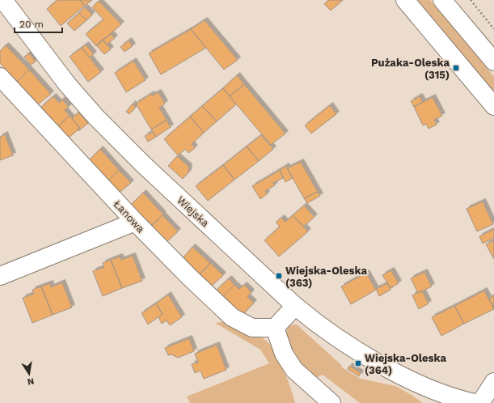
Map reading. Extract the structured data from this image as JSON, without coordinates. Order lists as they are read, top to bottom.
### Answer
{
  "streets": {
    "street": ["Wiejska", "Łanowa"]
  },
  "places": {
    "transit": ["Pużaka-Oleska (315)", "Wiejska-Oleska (363)", "Wiejska-Oleska (364)"]
  },
  "scale_bar": "20 m",
  "north": "bottom"
}
